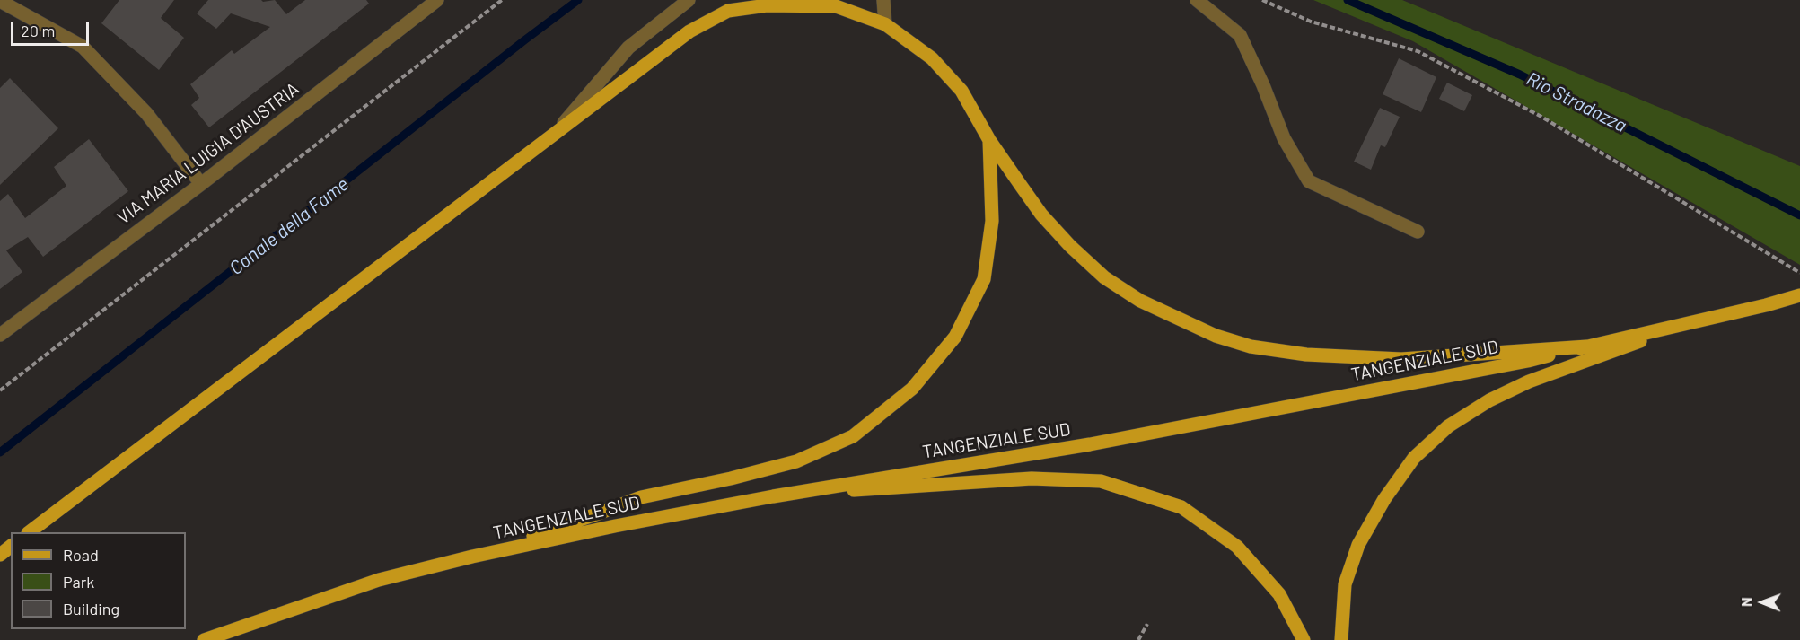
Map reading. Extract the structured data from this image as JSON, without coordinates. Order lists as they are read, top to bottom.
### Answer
{
  "streets": {
    "main road": ["TANGENZIALE SUD"],
    "street": ["VIA MARIA LUIGIA D'AUSTRIA"]
  },
  "water": ["Rio Stradazza", "Canale della Fame"],
  "legend": ["Road", "Park", "Building"],
  "scale_bar": "20 m",
  "north": "left"
}
